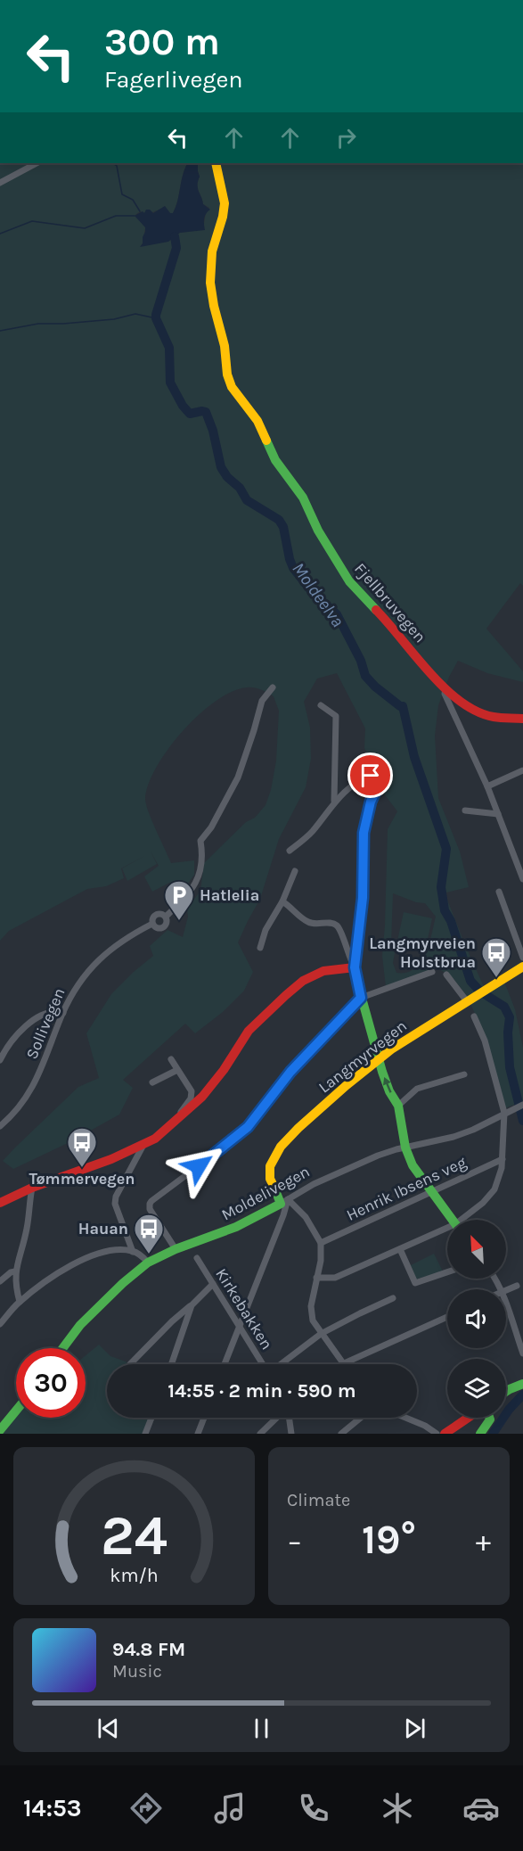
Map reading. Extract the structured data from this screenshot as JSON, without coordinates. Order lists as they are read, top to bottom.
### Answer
{
  "streets": {
    "street": [
      "Fjellbruvegen",
      "Sollivegen",
      "Langmyrvegen",
      "Henrik Ibsens veg",
      "Moldelivegen",
      "Kirkebakken"
    ]
  },
  "crossings": [
    ["Langmyrvegen", "Moldelivegen"]
  ],
  "water": ["Moldeelva"],
  "places": {
    "parking": ["Hatlelia"],
    "bus stop": ["Langmyrveien Holstbrua", "Tømmervegen", "Hauan"]
  },
  "north": "top left",
  "page": {
    "turn": ["300 m", "Fagerlivegen"],
    "limit": "30",
    "trip": "14:55 · 2 min · 590 m",
    "tile": "Climate",
    "heat": ["−", "19°", "+"],
    "song": ["94.8 FM", "Music"],
    "tabs": "14:53",
    "gauge": ["24", "km/h"]
  }
}
